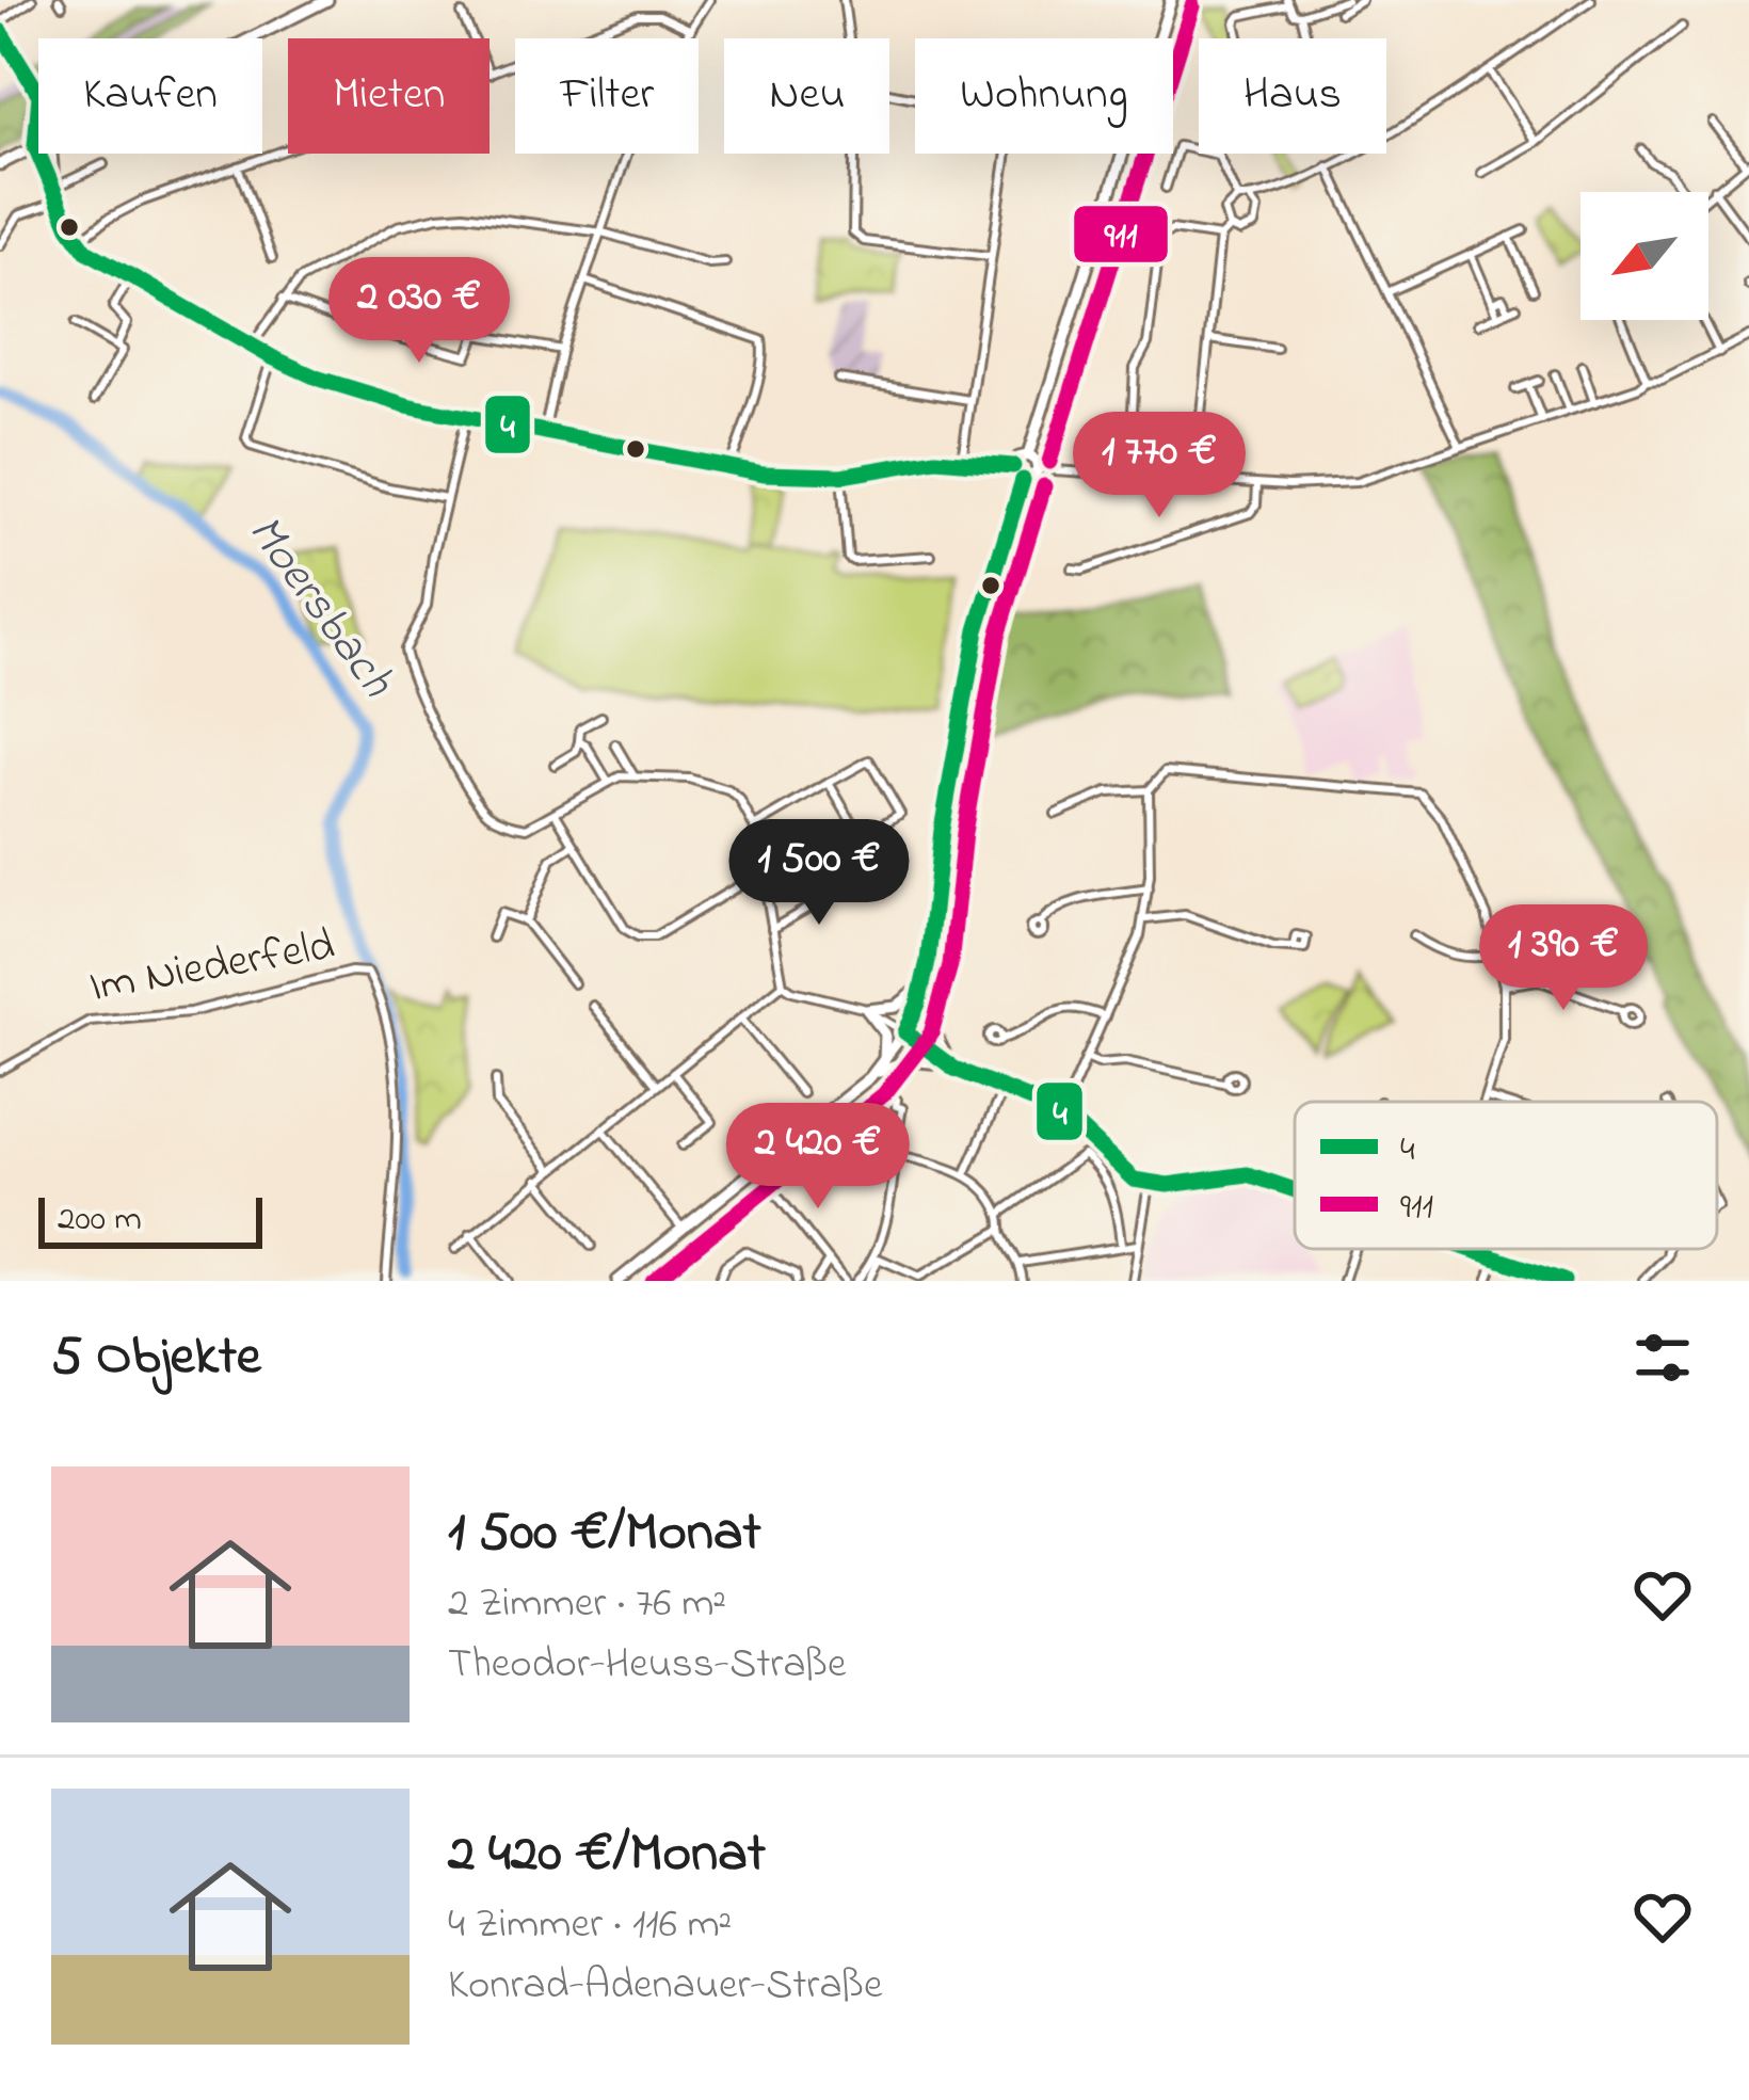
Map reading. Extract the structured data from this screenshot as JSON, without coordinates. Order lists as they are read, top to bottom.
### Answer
{
  "streets": {
    "street": ["Im Niederfeld"]
  },
  "water": ["Moersbach"],
  "lines": ["transit line 911", "transit line 4"],
  "legend": ["4", "911"],
  "scale_bar": "200 m",
  "north": "bottom left",
  "page": {
    "chip": [
      "Kaufen",
      "Mieten",
      "Filter",
      "Neu",
      "Wohnung",
      "Haus"
    ],
    "price": [
      "2 030 €",
      "1 770 €",
      "1 500 €",
      "1 390 €",
      "2 420 €"
    ],
    "scale": "200 m",
    "heading": "5 Objekte",
    "list": [
      {
        "name": "1 500 €/Monat",
        "note": "2 Zimmer · 76 m² · Theodor-Heuss-Straße"
      },
      {
        "name": "2 420 €/Monat",
        "note": "4 Zimmer · 116 m² · Konrad-Adenauer-Straße"
      }
    ]
  }
}
